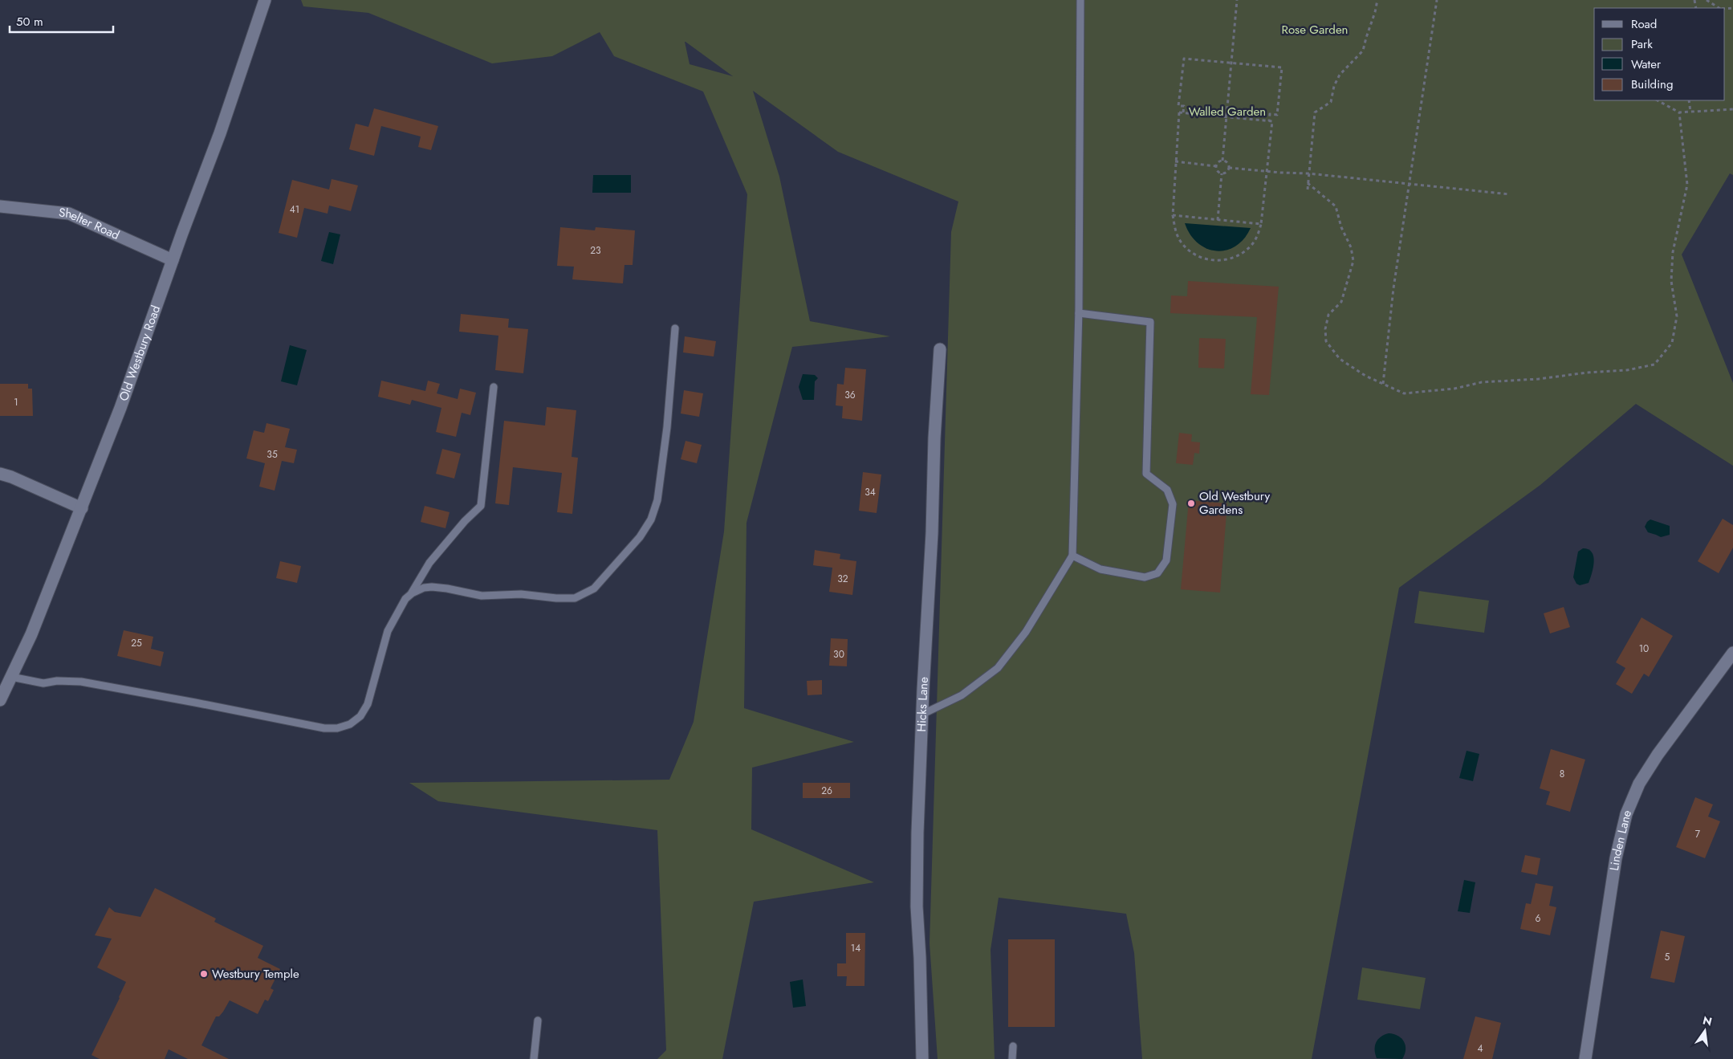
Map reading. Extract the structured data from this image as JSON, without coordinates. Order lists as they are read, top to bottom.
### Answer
{
  "streets": {
    "street": [
      "Shelter Road",
      "Old Westbury Road",
      "Hicks Lane",
      "Linden Lane"
    ]
  },
  "crossings": [
    ["Shelter Road", "Old Westbury Road"]
  ],
  "parks": ["Rose Garden", "Walled Garden"],
  "places": ["Old Westbury Gardens", "Westbury Temple"],
  "house_numbers": [
    "41",
    "23",
    "36",
    "1",
    "35",
    "34",
    "32",
    "25",
    "10",
    "30",
    "8",
    "26",
    "7",
    "6",
    "14",
    "5",
    "4"
  ],
  "legend": [
    "Road",
    "Park",
    "Water",
    "Building"
  ],
  "scale_bar": "50 m",
  "north": "top"
}
